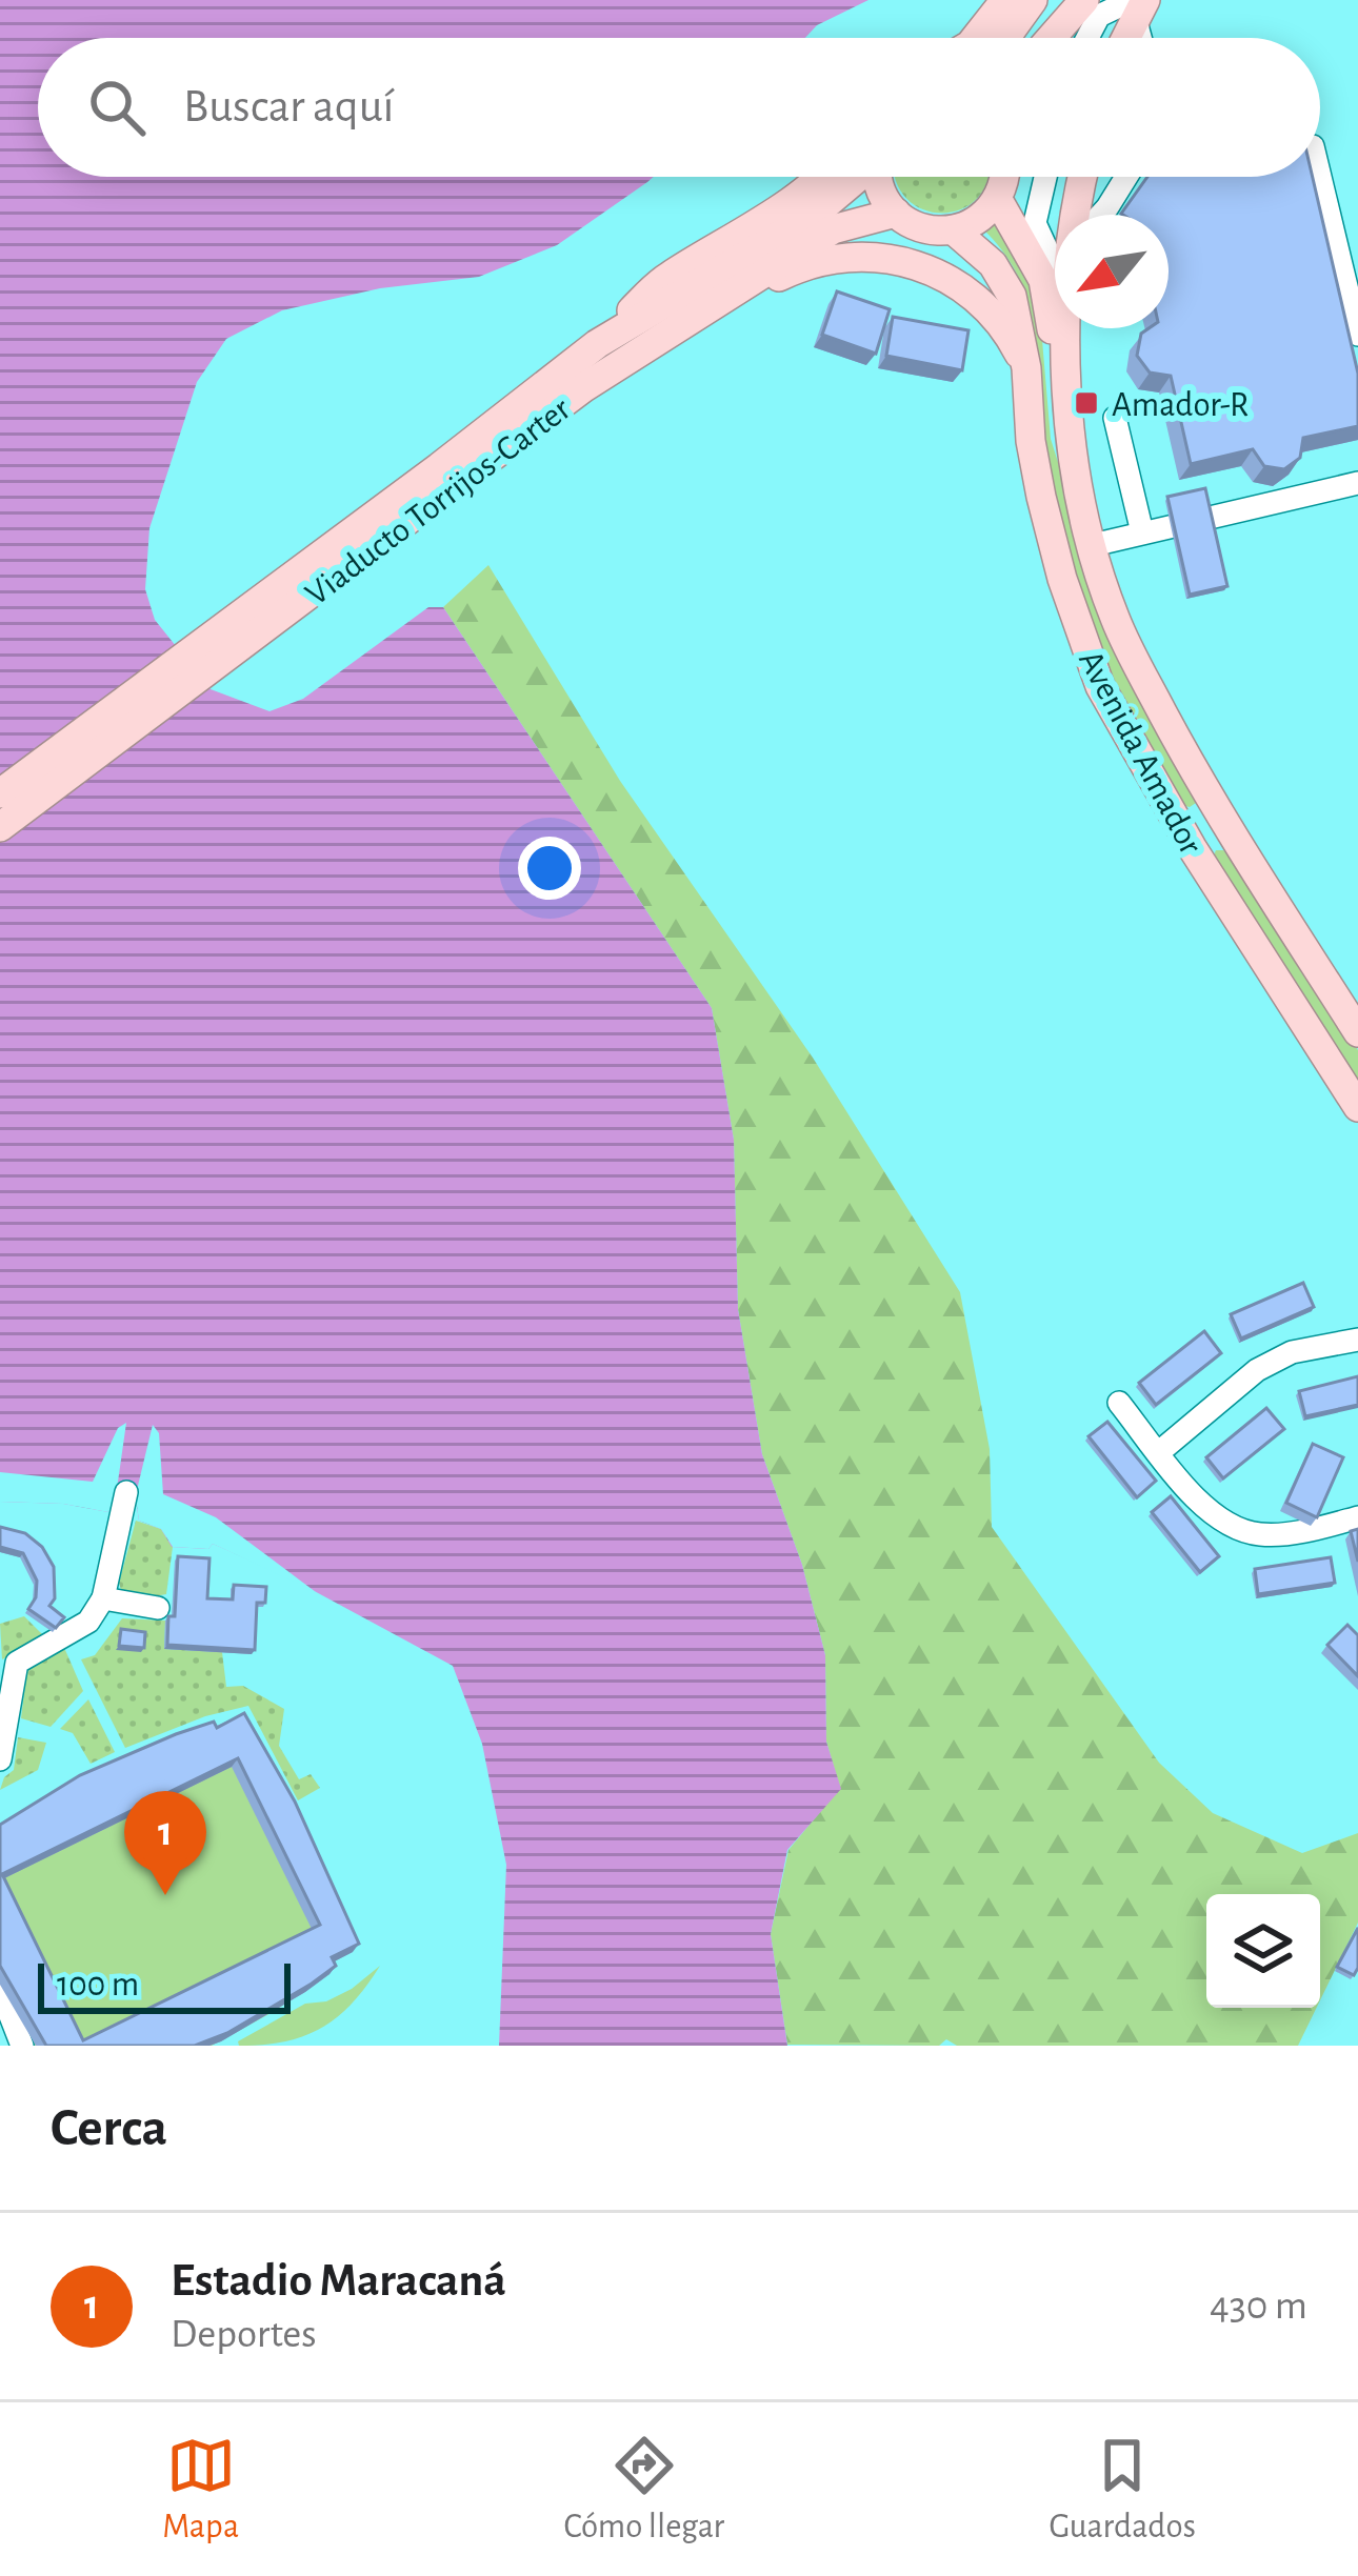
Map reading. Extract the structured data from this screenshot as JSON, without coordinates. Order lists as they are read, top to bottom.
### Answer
{
  "streets": {
    "main road": ["Viaducto Torrijos-Carter", "Avenida Amador"]
  },
  "places": {
    "transit": ["Amador-R"]
  },
  "scale_bar": "100 m",
  "north": "bottom left",
  "page": {
    "search": "Buscar aquí",
    "pins": "1",
    "scale": "100 m",
    "heading": "Cerca",
    "list": [
      {
        "mark": "1",
        "name": "Estadio Maracaná",
        "note": "Deportes",
        "value": "430 m"
      }
    ],
    "nav": ["Mapa", "Cómo llegar", "Guardados"]
  }
}
